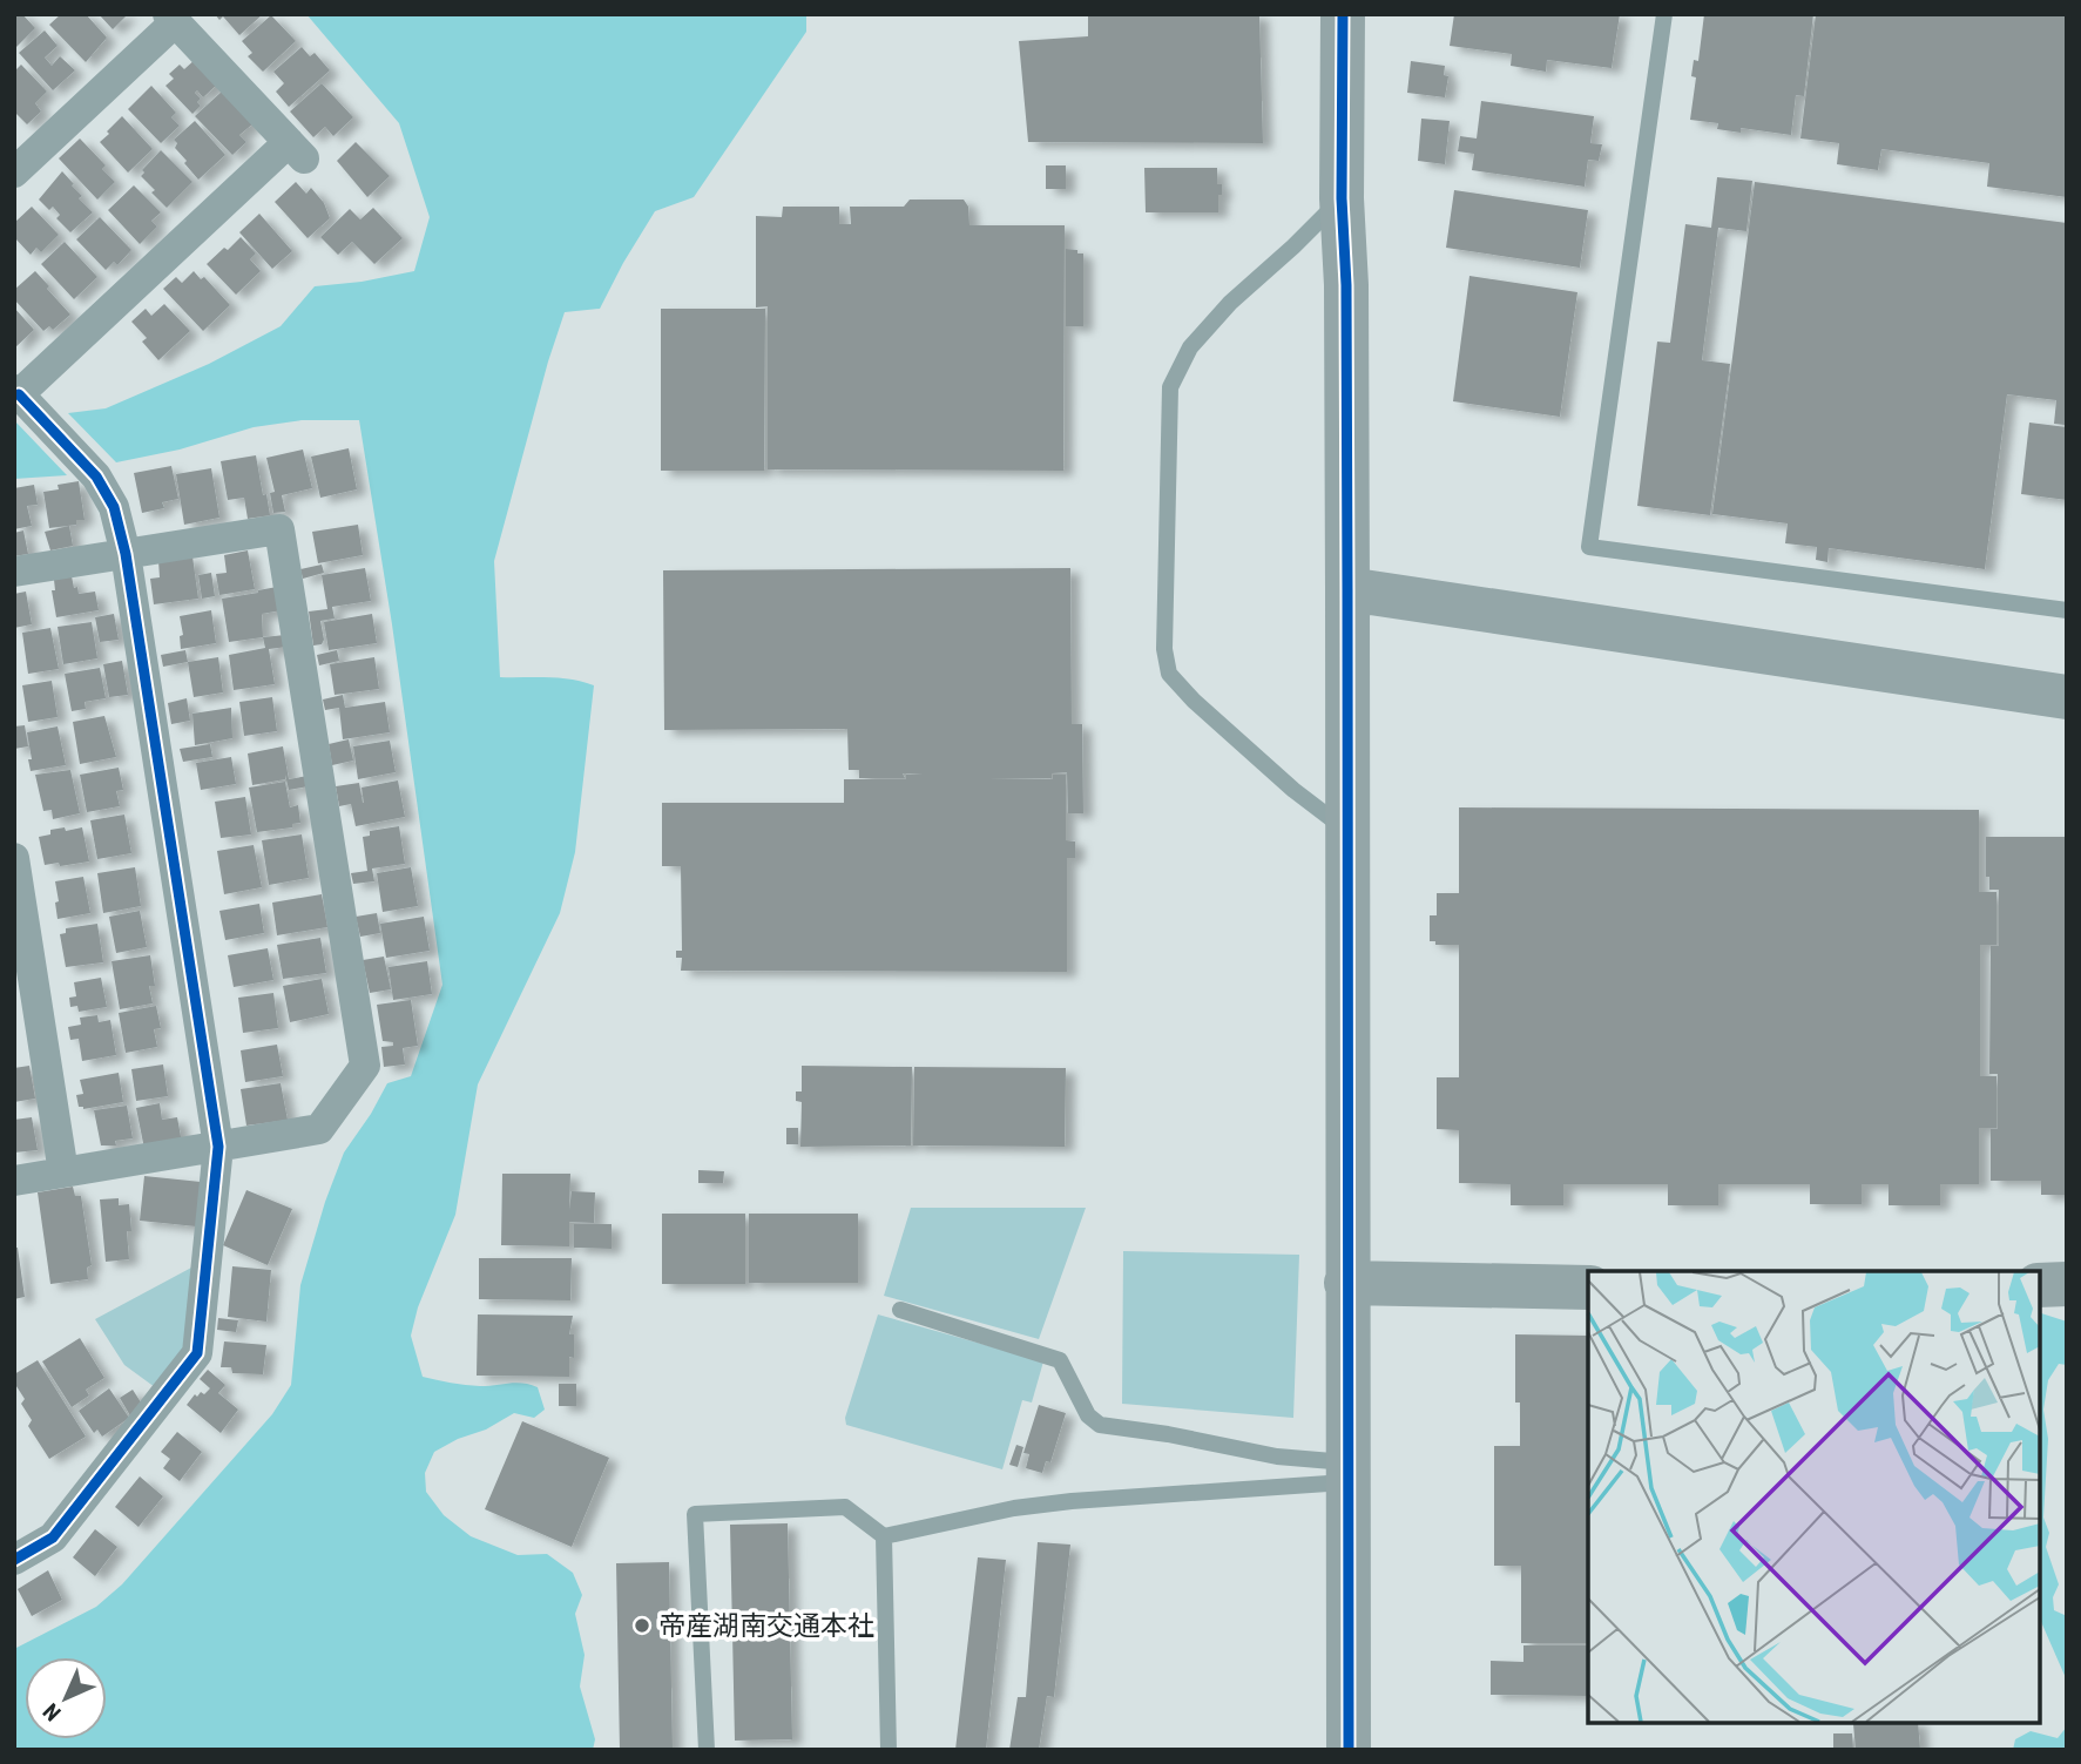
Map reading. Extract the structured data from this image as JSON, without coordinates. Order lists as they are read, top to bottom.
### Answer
{
  "places": ["帝産湖南交通本社"],
  "north": "bottom left"
}
